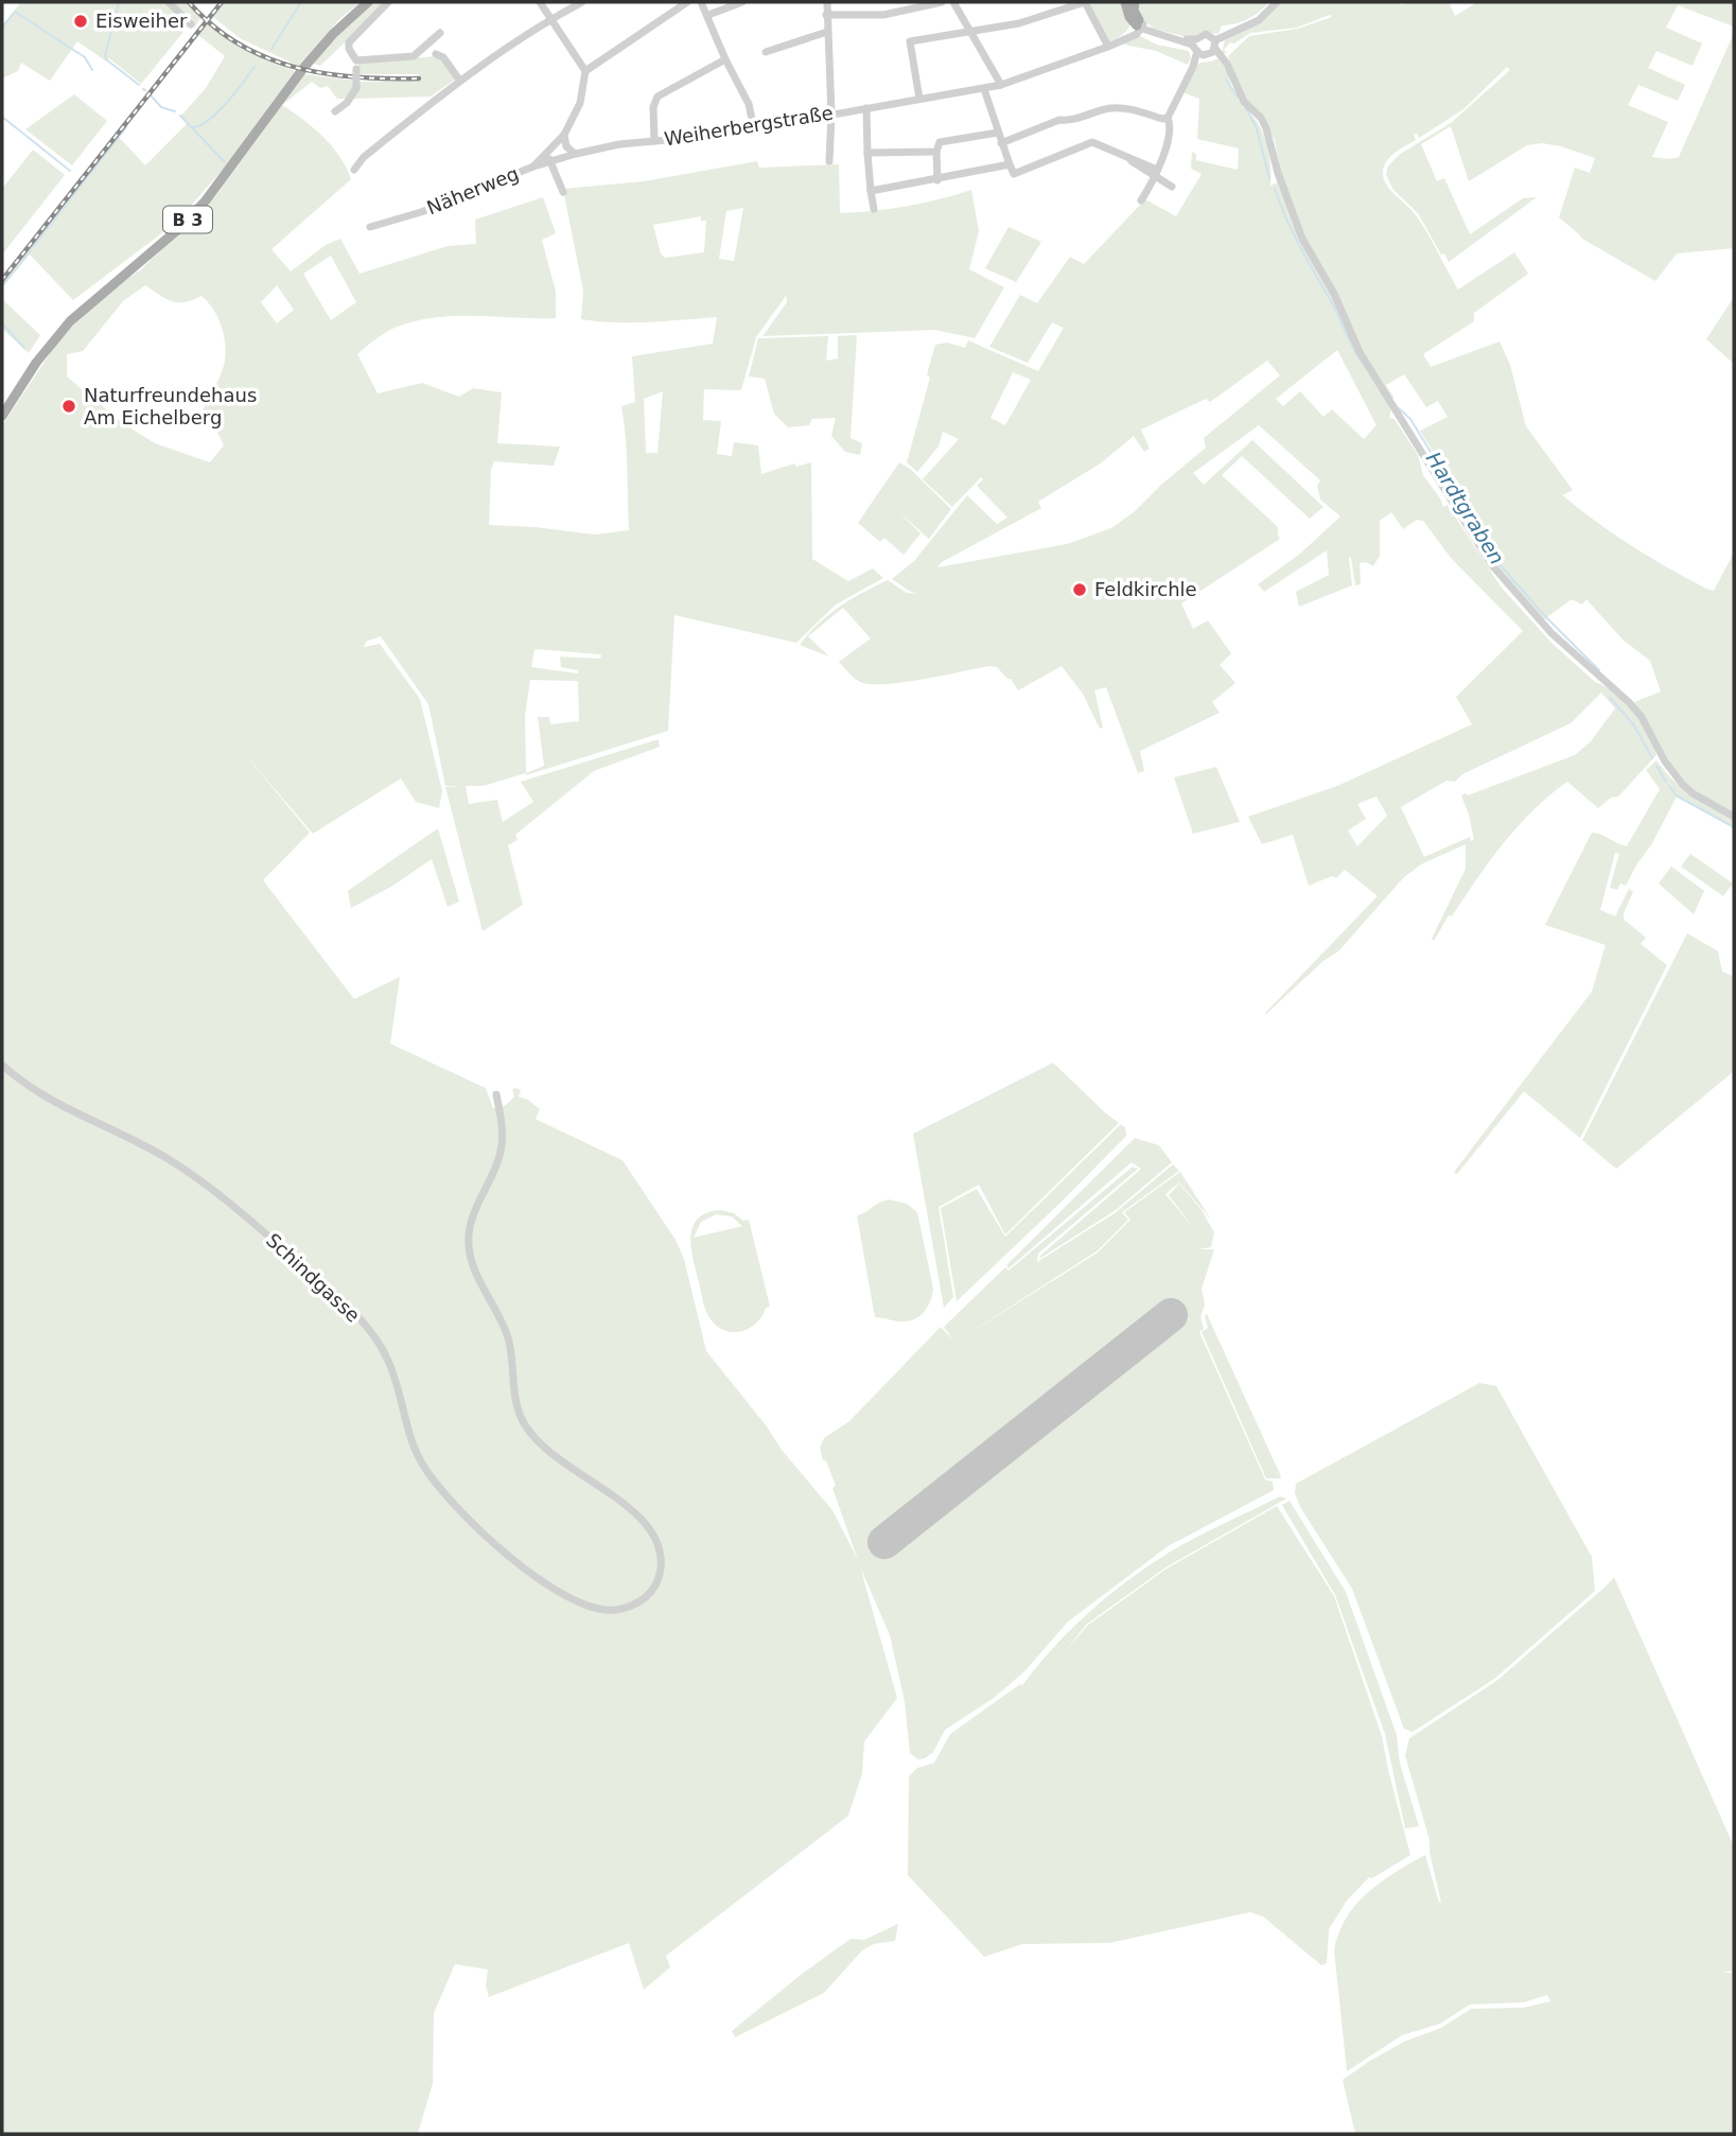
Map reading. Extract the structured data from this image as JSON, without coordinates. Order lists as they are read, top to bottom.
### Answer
{
  "streets": {
    "main road": ["B 3"],
    "street": ["Weiherbergstraße", "Näherweg", "Schindgasse"]
  },
  "crossings": [
    ["Weiherbergstraße", "Näherweg"]
  ],
  "water": ["Hardtgraben"],
  "places": ["Eisweiher", "Naturfreundehaus Am Eichelberg", "Feldkirchle"]
}
